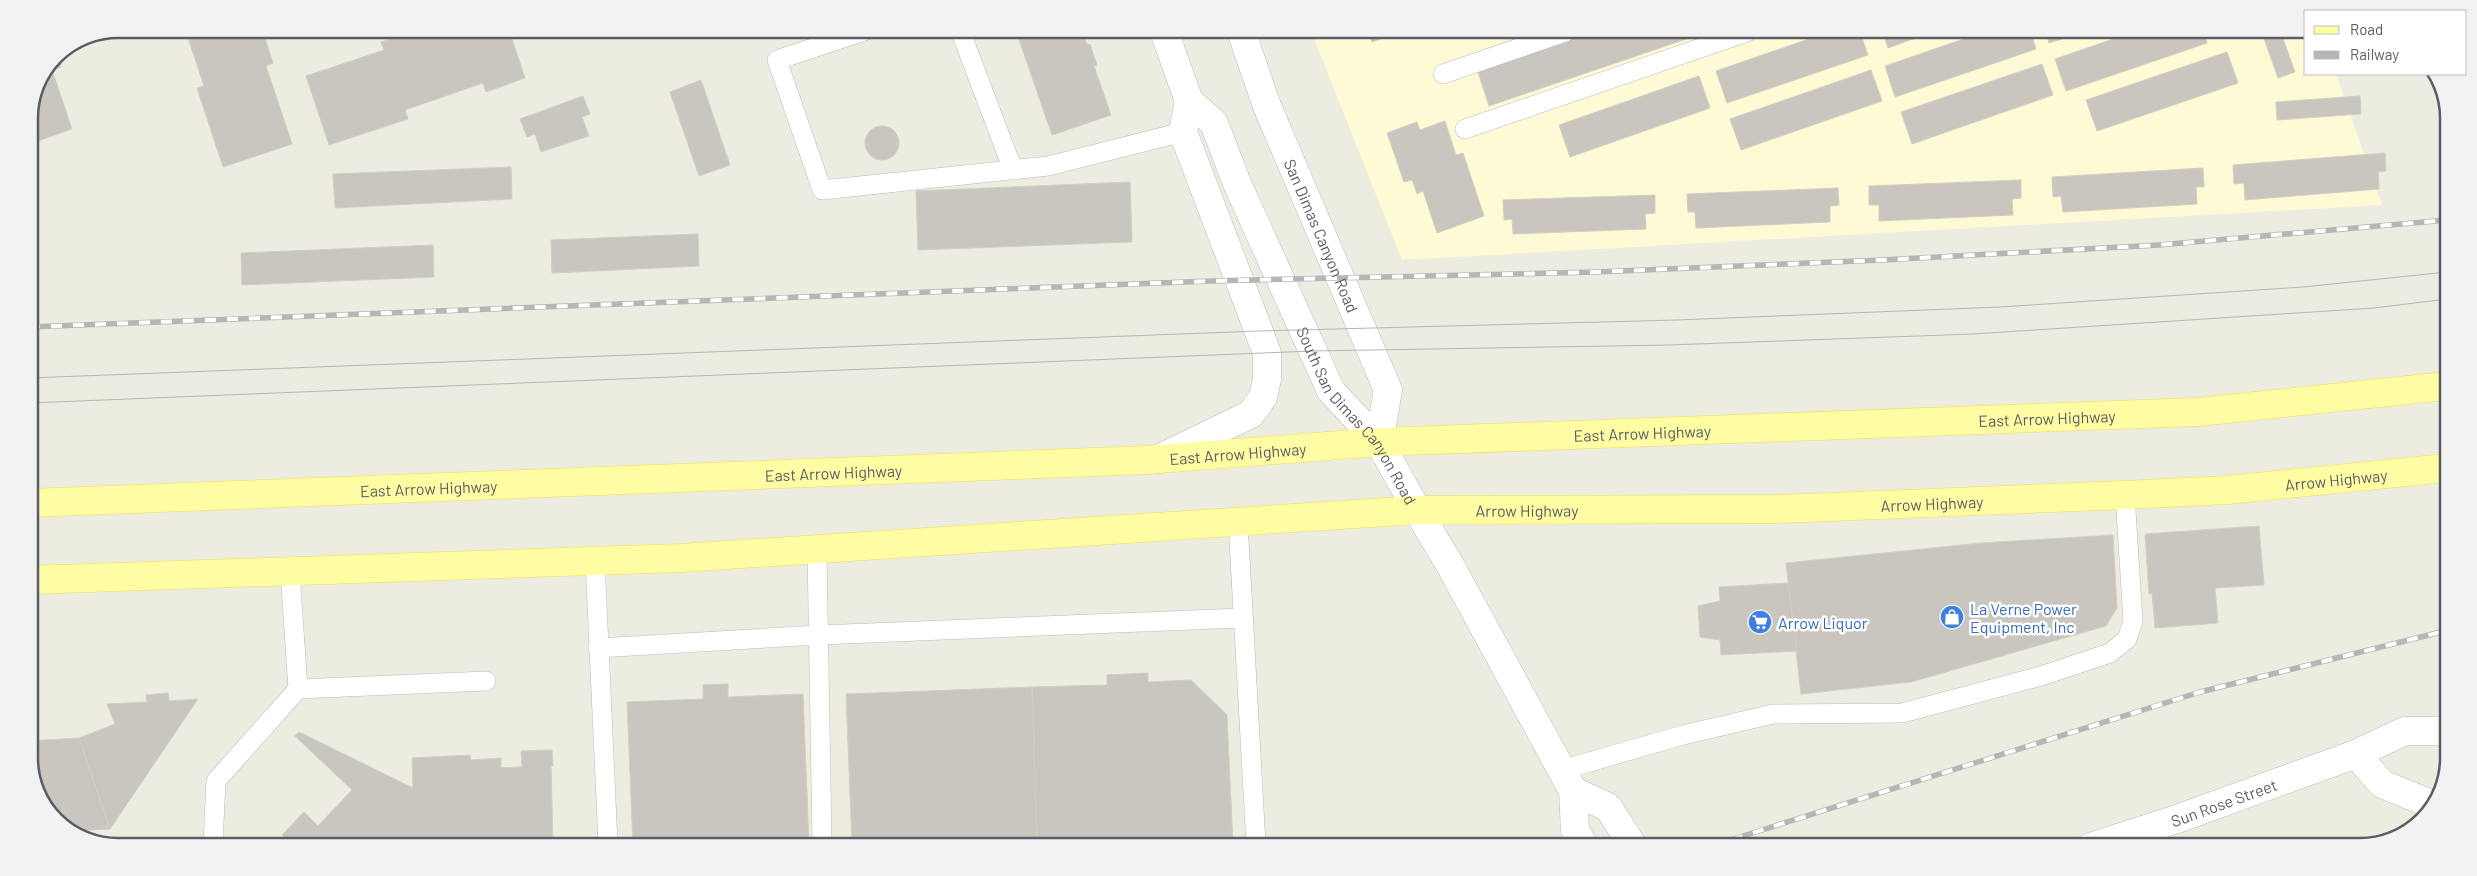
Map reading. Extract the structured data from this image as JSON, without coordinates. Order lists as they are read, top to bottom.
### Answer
{
  "streets": {
    "main road": [
      "San Dimas Canyon Road",
      "South San Dimas Canyon Road",
      "East Arrow Highway",
      "Arrow Highway",
      "Sun Rose Street"
    ]
  },
  "crossings": [
    ["San Dimas Canyon Road", "South San Dimas Canyon Road"],
    ["San Dimas Canyon Road", "East Arrow Highway"],
    ["South San Dimas Canyon Road", "East Arrow Highway"],
    ["South San Dimas Canyon Road", "Arrow Highway"]
  ],
  "places": {
    "shop": ["La Verne Power Equipment, Inc"],
    "supermarket": ["Arrow Liquor"]
  },
  "legend": ["Road", "Railway"]
}
